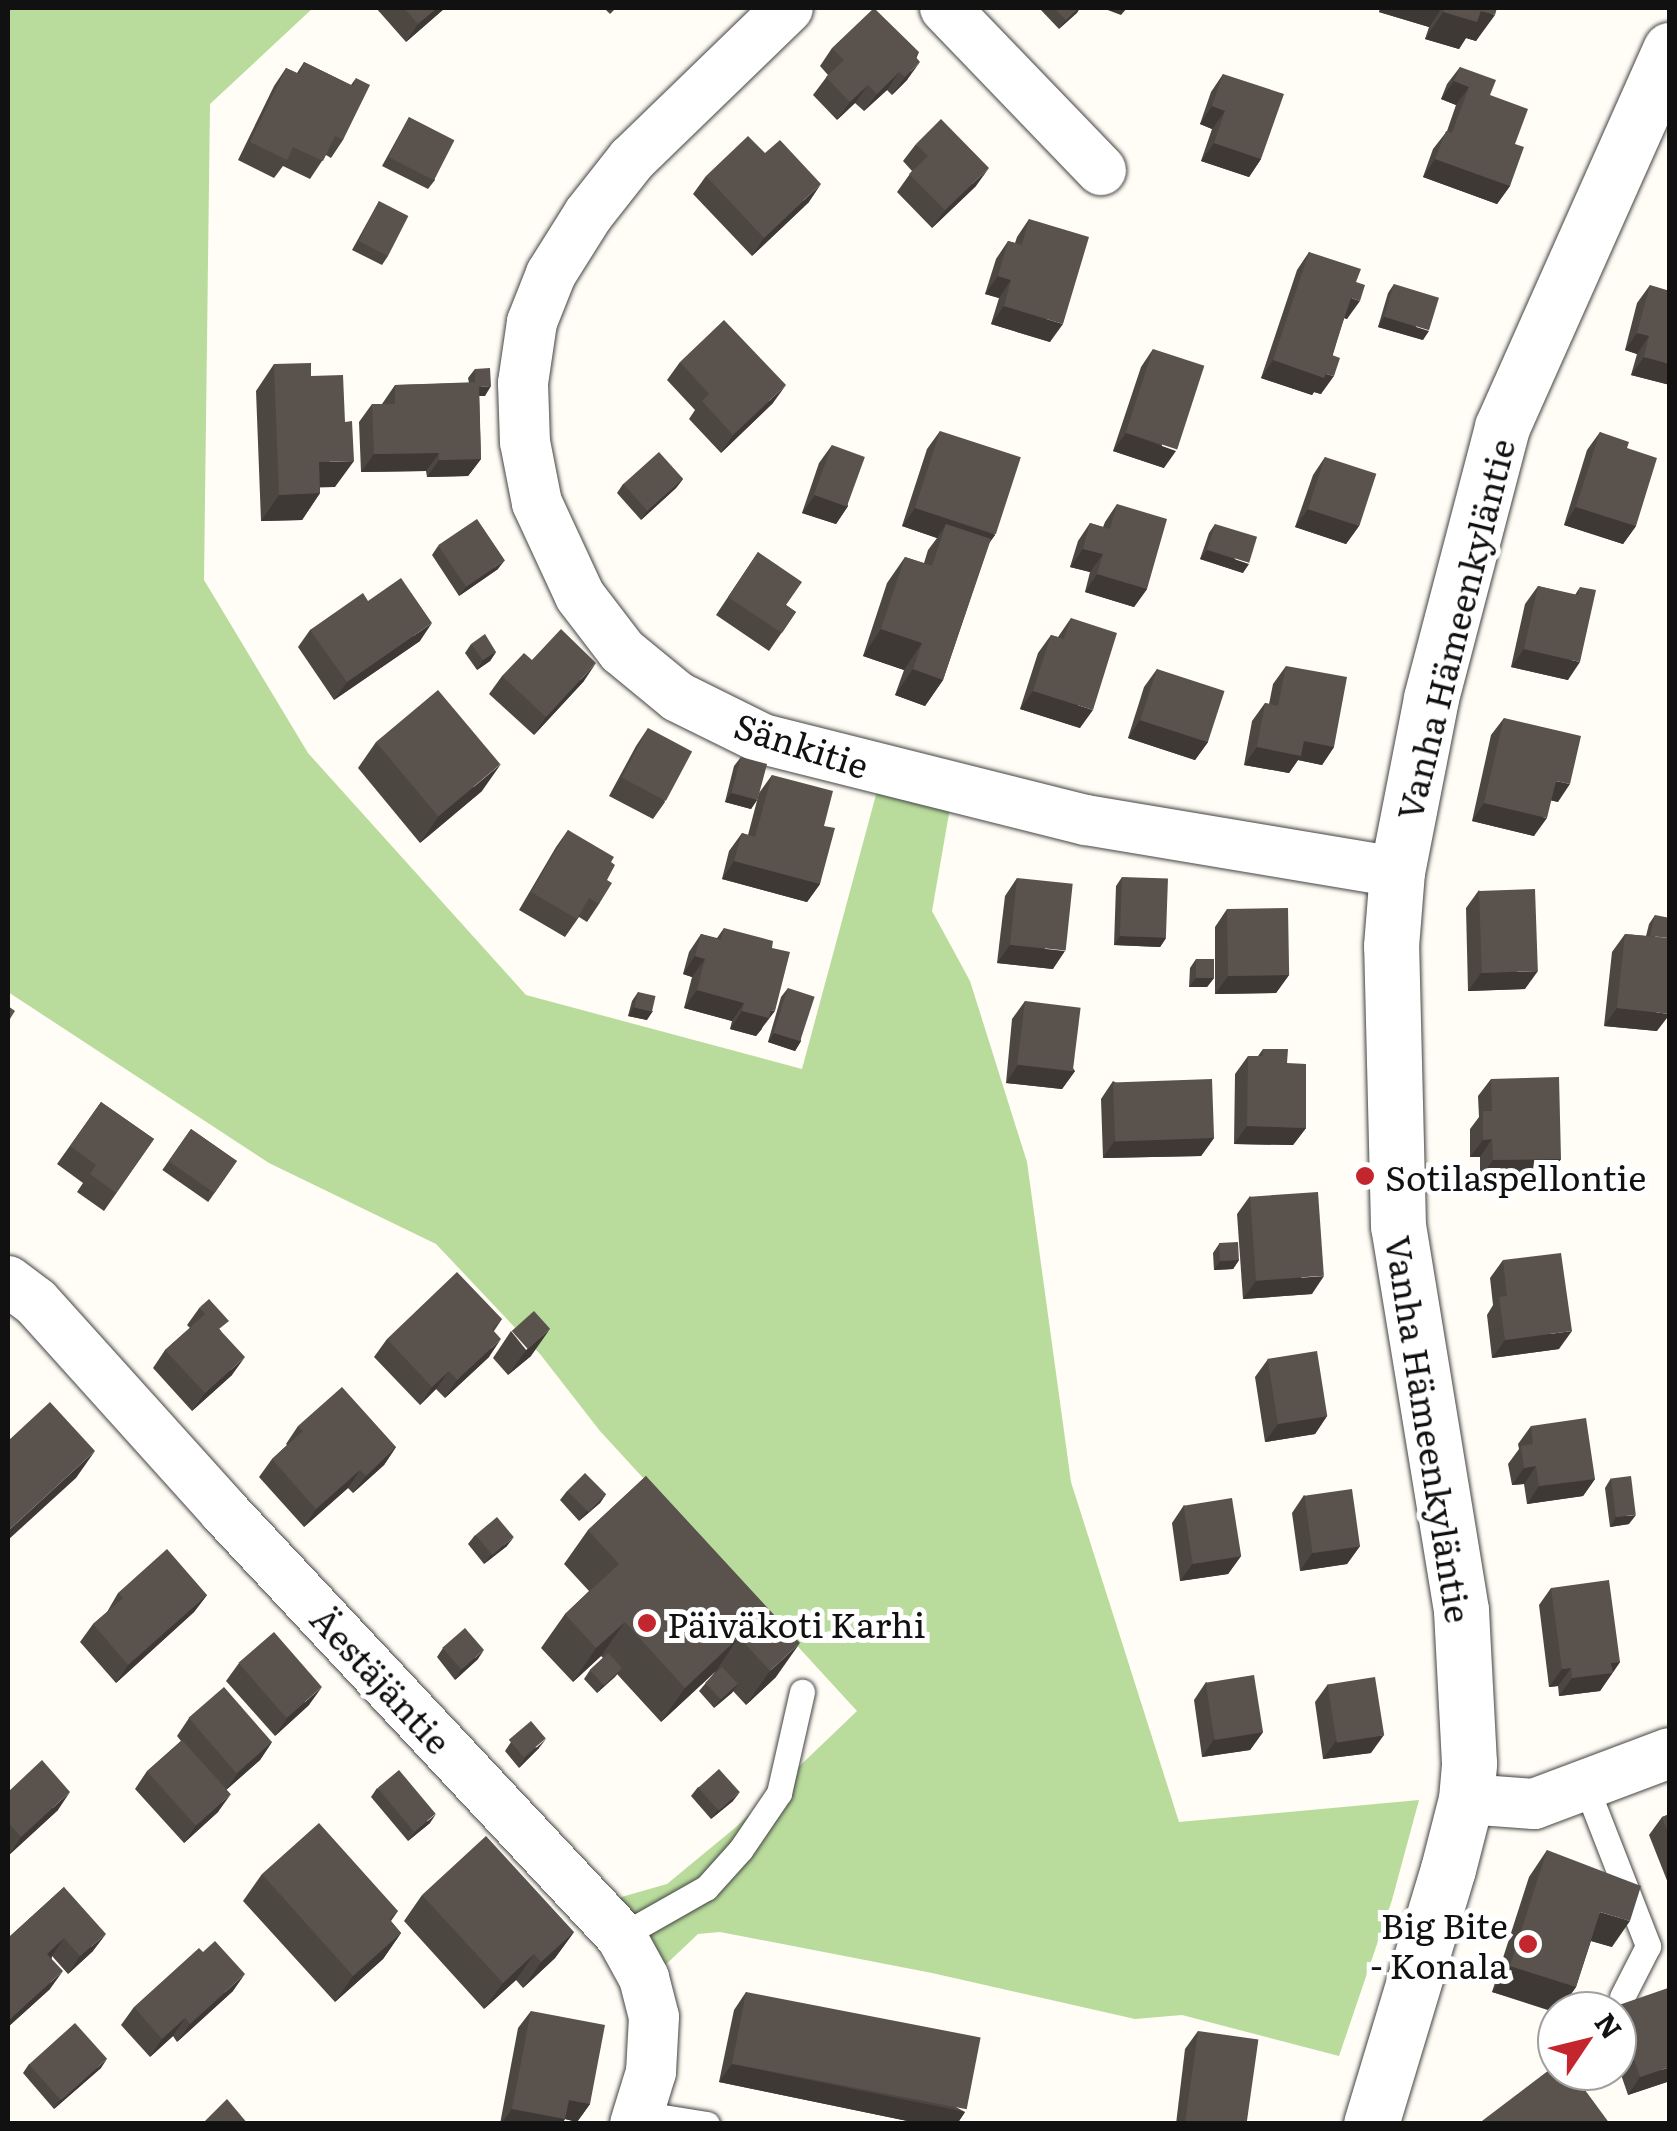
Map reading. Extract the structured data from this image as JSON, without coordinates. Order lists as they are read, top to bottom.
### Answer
{
  "streets": {
    "street": ["Vanha Hämeenkyläntie", "Sänkitie", "Äestäjäntie"]
  },
  "crossings": [
    ["Vanha Hämeenkyläntie", "Sänkitie"]
  ],
  "places": ["Sotilaspellontie", "Päiväkoti Karhi", "Big Bite - Konala"],
  "north": "top right"
}
